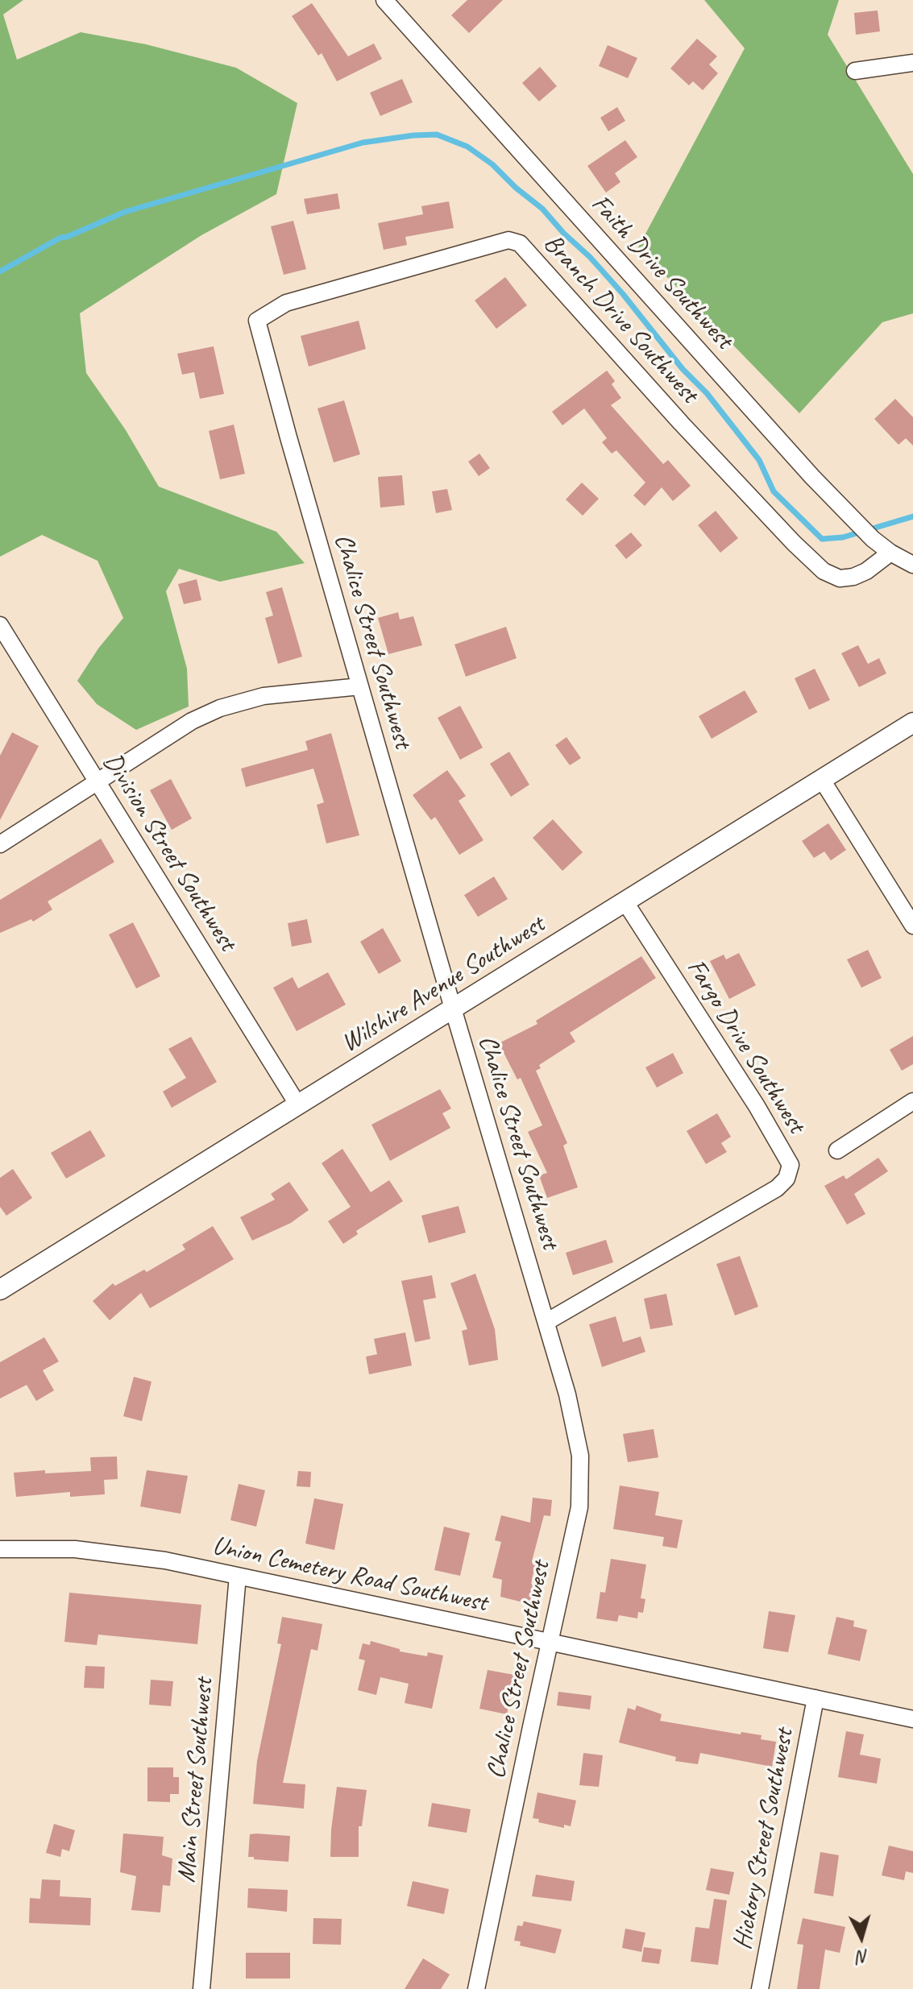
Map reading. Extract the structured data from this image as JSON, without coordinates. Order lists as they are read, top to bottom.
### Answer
{
  "streets": {
    "street": [
      "Faith Drive Southwest",
      "Branch Drive Southwest",
      "Chalice Street Southwest",
      "Division Street Southwest",
      "Wilshire Avenue Southwest",
      "Fargo Drive Southwest",
      "Union Cemetery Road Southwest",
      "Main Street Southwest",
      "Hickory Street Southwest"
    ]
  },
  "crossings": [
    ["Faith Drive Southwest", "Branch Drive Southwest"],
    ["Branch Drive Southwest", "Chalice Street Southwest"],
    ["Chalice Street Southwest", "Wilshire Avenue Southwest"],
    ["Chalice Street Southwest", "Fargo Drive Southwest"],
    ["Chalice Street Southwest", "Union Cemetery Road Southwest"],
    ["Division Street Southwest", "Wilshire Avenue Southwest"],
    ["Wilshire Avenue Southwest", "Fargo Drive Southwest"],
    ["Union Cemetery Road Southwest", "Main Street Southwest"],
    ["Union Cemetery Road Southwest", "Hickory Street Southwest"]
  ],
  "north": "bottom"
}
